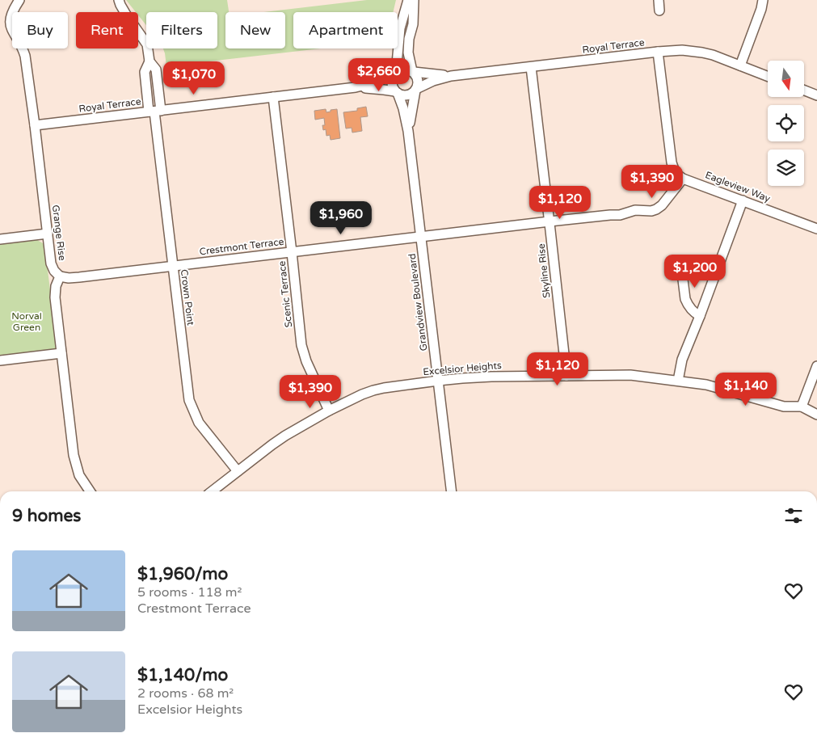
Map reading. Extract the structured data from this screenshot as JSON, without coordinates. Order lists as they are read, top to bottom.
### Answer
{
  "streets": {
    "street": [
      "Royal Terrace",
      "Eagleview Way",
      "Grange Rise",
      "Crestmont Terrace",
      "Skyline Rise",
      "Scenic Terrace",
      "Crown Point",
      "Grandview Boulevard",
      "Excelsior Heights"
    ]
  },
  "crossings": [
    ["Royal Terrace", "Grange Rise"],
    ["Royal Terrace", "Skyline Rise"],
    ["Royal Terrace", "Scenic Terrace"],
    ["Royal Terrace", "Crown Point"],
    ["Royal Terrace", "Grandview Boulevard"],
    ["Eagleview Way", "Crestmont Terrace"],
    ["Grange Rise", "Crestmont Terrace"],
    ["Crestmont Terrace", "Skyline Rise"],
    ["Crestmont Terrace", "Scenic Terrace"],
    ["Crestmont Terrace", "Crown Point"],
    ["Crestmont Terrace", "Grandview Boulevard"],
    ["Skyline Rise", "Excelsior Heights"],
    ["Scenic Terrace", "Excelsior Heights"],
    ["Crown Point", "Excelsior Heights"],
    ["Grandview Boulevard", "Excelsior Heights"]
  ],
  "parks": ["Norval Green"],
  "north": "bottom",
  "page": {
    "chip": [
      "Buy",
      "Rent",
      "Filters",
      "New",
      "Apartment"
    ],
    "price": [
      "$2,660",
      "$1,070",
      "$1,390",
      "$1,120",
      "$1,960",
      "$1,200",
      "$1,120",
      "$1,140",
      "$1,390"
    ],
    "heading": "9 homes",
    "list": [
      {
        "name": "$1,960/mo",
        "note": "5 rooms · 118 m² · Crestmont Terrace"
      },
      {
        "name": "$1,140/mo",
        "note": "2 rooms · 68 m² · Excelsior Heights"
      }
    ]
  }
}
